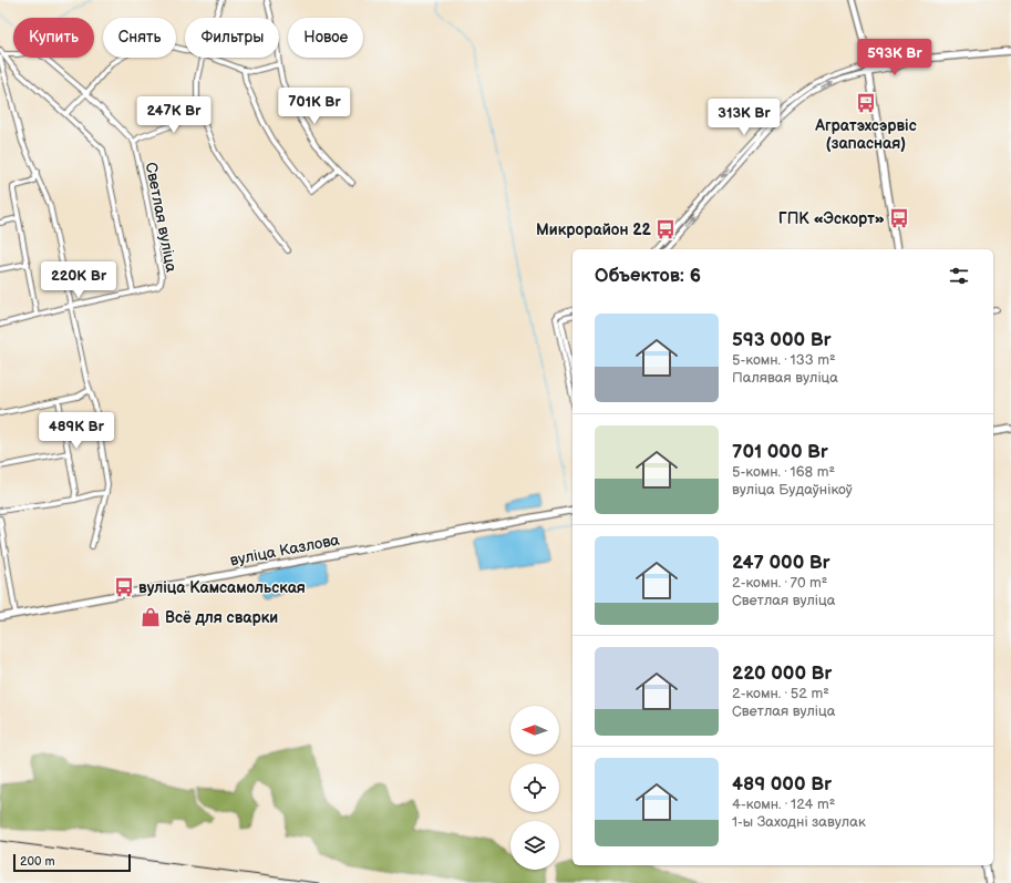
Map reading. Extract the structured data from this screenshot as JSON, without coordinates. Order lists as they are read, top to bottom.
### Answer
{
  "streets": {
    "main road": ["вуліца Казлова"],
    "street": ["Светлая вуліца"]
  },
  "places": {
    "bus stop": [
      "Агратэхсэрвіс (запасная)",
      "ГПК «Эскорт»",
      "Микрорайон 22",
      "вуліца Камсамольская"
    ],
    "shop": ["Всё для сварки"]
  },
  "scale_bar": "200 m",
  "north": "left",
  "page": {
    "chip": [
      "Купить",
      "Снять",
      "Фильтры",
      "Новое"
    ],
    "price": [
      "593K Br",
      "701K Br",
      "247K Br",
      "313K Br",
      "220K Br",
      "489K Br"
    ],
    "heading": "Объектов: 6",
    "list": [
      {
        "name": "593 000 Br",
        "note": "5-комн. · 133 m² · Палявая вуліца"
      },
      {
        "name": "701 000 Br",
        "note": "5-комн. · 168 m² · вуліца Будаўнікоў"
      },
      {
        "name": "247 000 Br",
        "note": "2-комн. · 70 m² · Светлая вуліца"
      },
      {
        "name": "220 000 Br",
        "note": "2-комн. · 52 m² · Светлая вуліца"
      },
      {
        "name": "489 000 Br",
        "note": "4-комн. · 124 m² · 1-ы Заходні завулак"
      }
    ],
    "scale": "200 m"
  }
}
